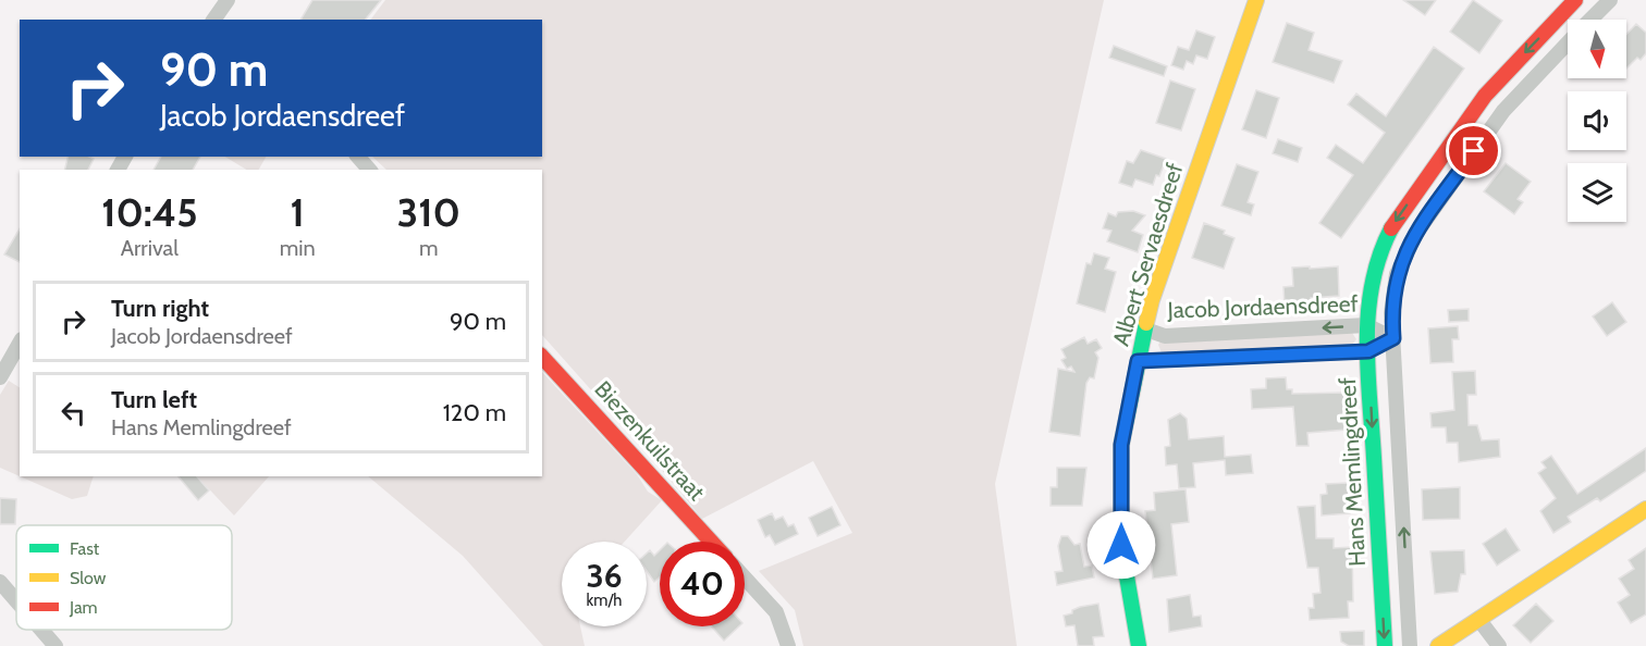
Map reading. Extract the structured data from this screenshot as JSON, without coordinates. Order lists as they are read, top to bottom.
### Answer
{
  "streets": {
    "street": [
      "Albert Servaesdreef",
      "Jacob Jordaensdreef",
      "Biezenkuilstraat",
      "Hans Memlingdreef"
    ]
  },
  "crossings": [
    ["Albert Servaesdreef", "Jacob Jordaensdreef"],
    ["Jacob Jordaensdreef", "Hans Memlingdreef"]
  ],
  "legend": ["Fast", "Slow", "Jam"],
  "north": "bottom",
  "page": {
    "turn": ["90 m", "Jacob Jordaensdreef"],
    "eta": [
      "10:45",
      "Arrival",
      "1",
      "min",
      "310",
      "m"
    ],
    "list": [
      {
        "name": "Turn right",
        "note": "Jacob Jordaensdreef",
        "value": "90 m"
      },
      {
        "name": "Turn left",
        "note": "Hans Memlingdreef",
        "value": "120 m"
      }
    ],
    "speed": "36 km/h",
    "limit": "40"
  }
}
